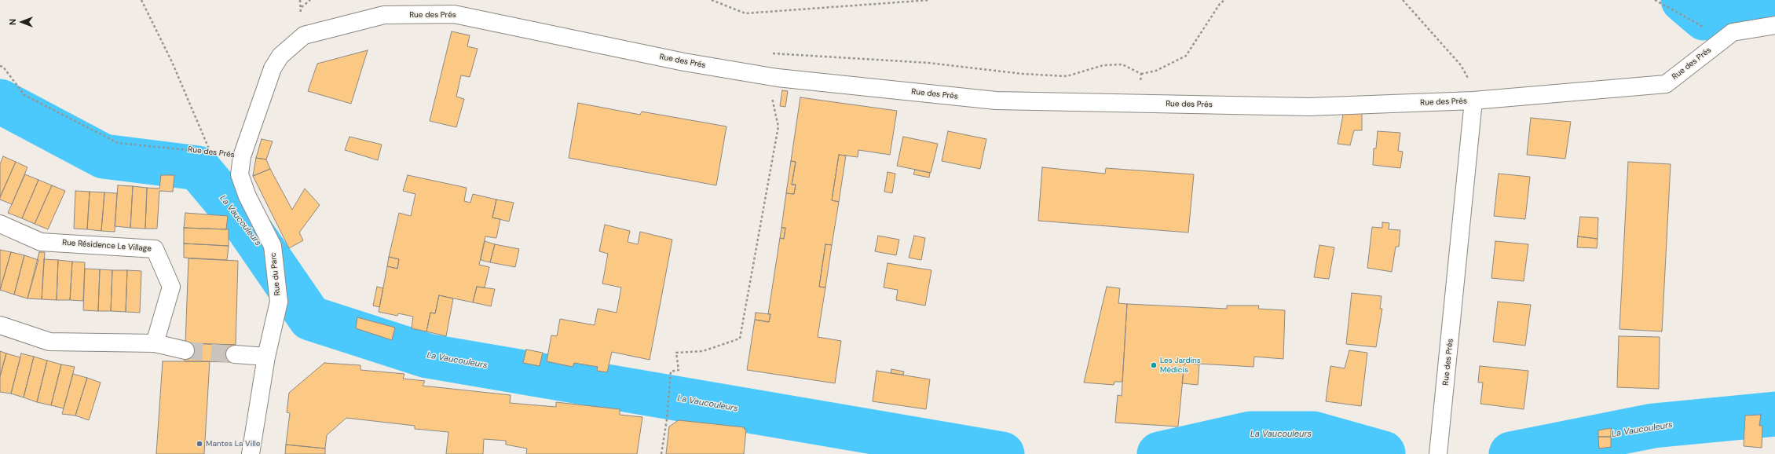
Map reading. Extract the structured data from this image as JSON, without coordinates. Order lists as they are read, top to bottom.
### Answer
{
  "streets": {
    "street": ["Rue des Prés", "Rue Résidence Le Village", "Rue du Parc"]
  },
  "crossings": [
    ["Rue des Prés", "Rue du Parc"]
  ],
  "water": ["La Vaucouleurs"],
  "places": ["Les Jardins Médicis", "Mantes La Ville"],
  "north": "left"
}
